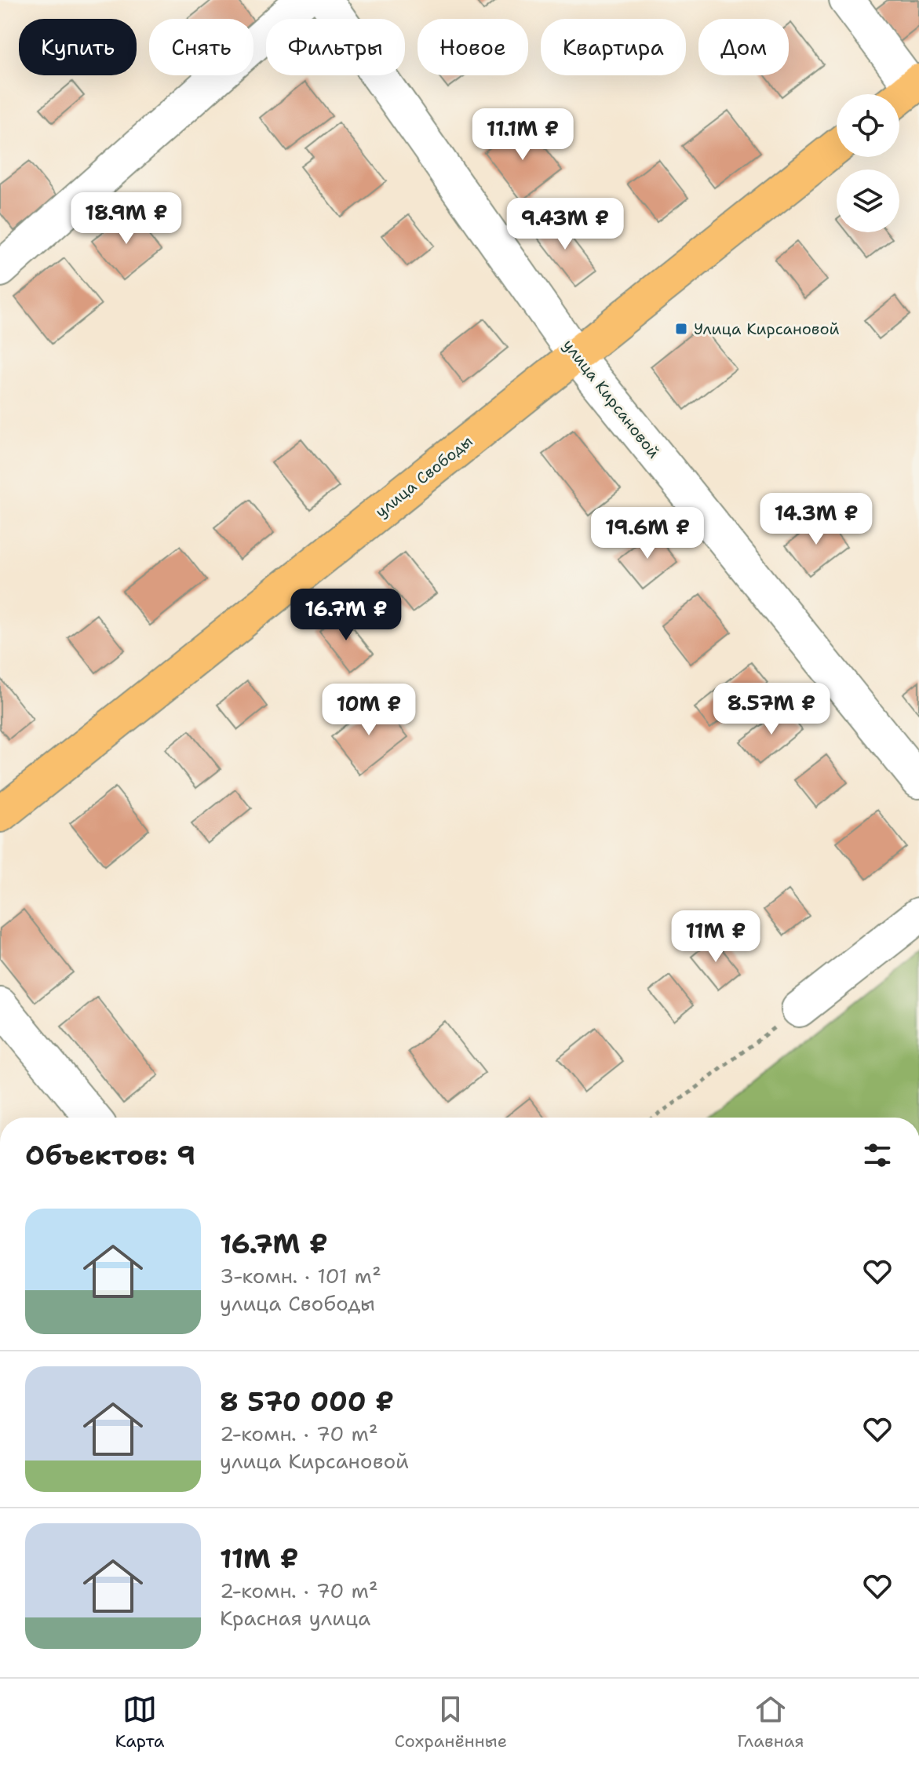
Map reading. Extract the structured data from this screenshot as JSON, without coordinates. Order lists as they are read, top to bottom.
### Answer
{
  "streets": {
    "main road": ["улица Свободы"],
    "street": ["улица Кирсановой"]
  },
  "crossings": [
    ["улица Кирсановой", "улица Свободы"]
  ],
  "places": {
    "transit": ["Улица Кирсановой"]
  },
  "page": {
    "chip": [
      "Купить",
      "Снять",
      "Фильтры",
      "Новое",
      "Квартира",
      "Дом"
    ],
    "price": [
      "11.1M ₽",
      "18.9M ₽",
      "9.43M ₽",
      "14.3M ₽",
      "19.6M ₽",
      "16.7M ₽",
      "8.57M ₽",
      "10M ₽",
      "11M ₽"
    ],
    "heading": "Объектов: 9",
    "list": [
      {
        "name": "16.7M ₽",
        "note": "3-комн. · 101 m² · улица Свободы"
      },
      {
        "name": "8 570 000 ₽",
        "note": "2-комн. · 70 m² · улица Кирсановой"
      },
      {
        "name": "11M ₽",
        "note": "2-комн. · 70 m² · Красная улица"
      }
    ],
    "tabs": ["Карта", "Сохранённые", "Главная"]
  }
}
